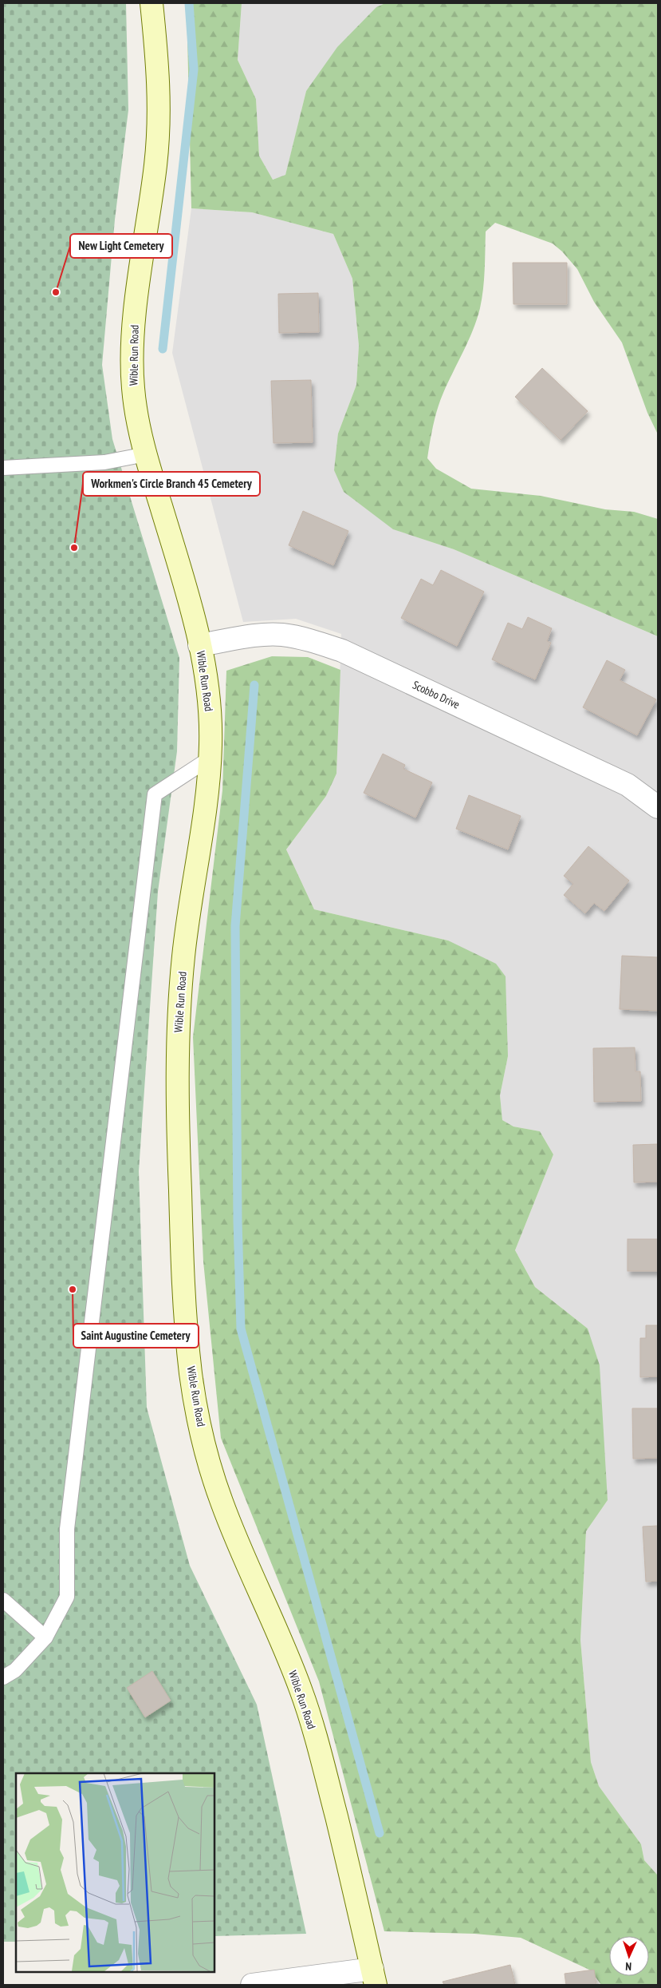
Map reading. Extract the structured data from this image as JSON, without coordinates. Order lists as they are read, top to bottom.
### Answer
{
  "streets": {
    "street": ["Wible Run Road", "Scobbo Drive"]
  },
  "crossings": [
    ["Wible Run Road", "Scobbo Drive"]
  ],
  "places": ["New Light Cemetery", "Workmen's Circle Branch 45 Cemetery", "Saint Augustine Cemetery"],
  "north": "bottom"
}
